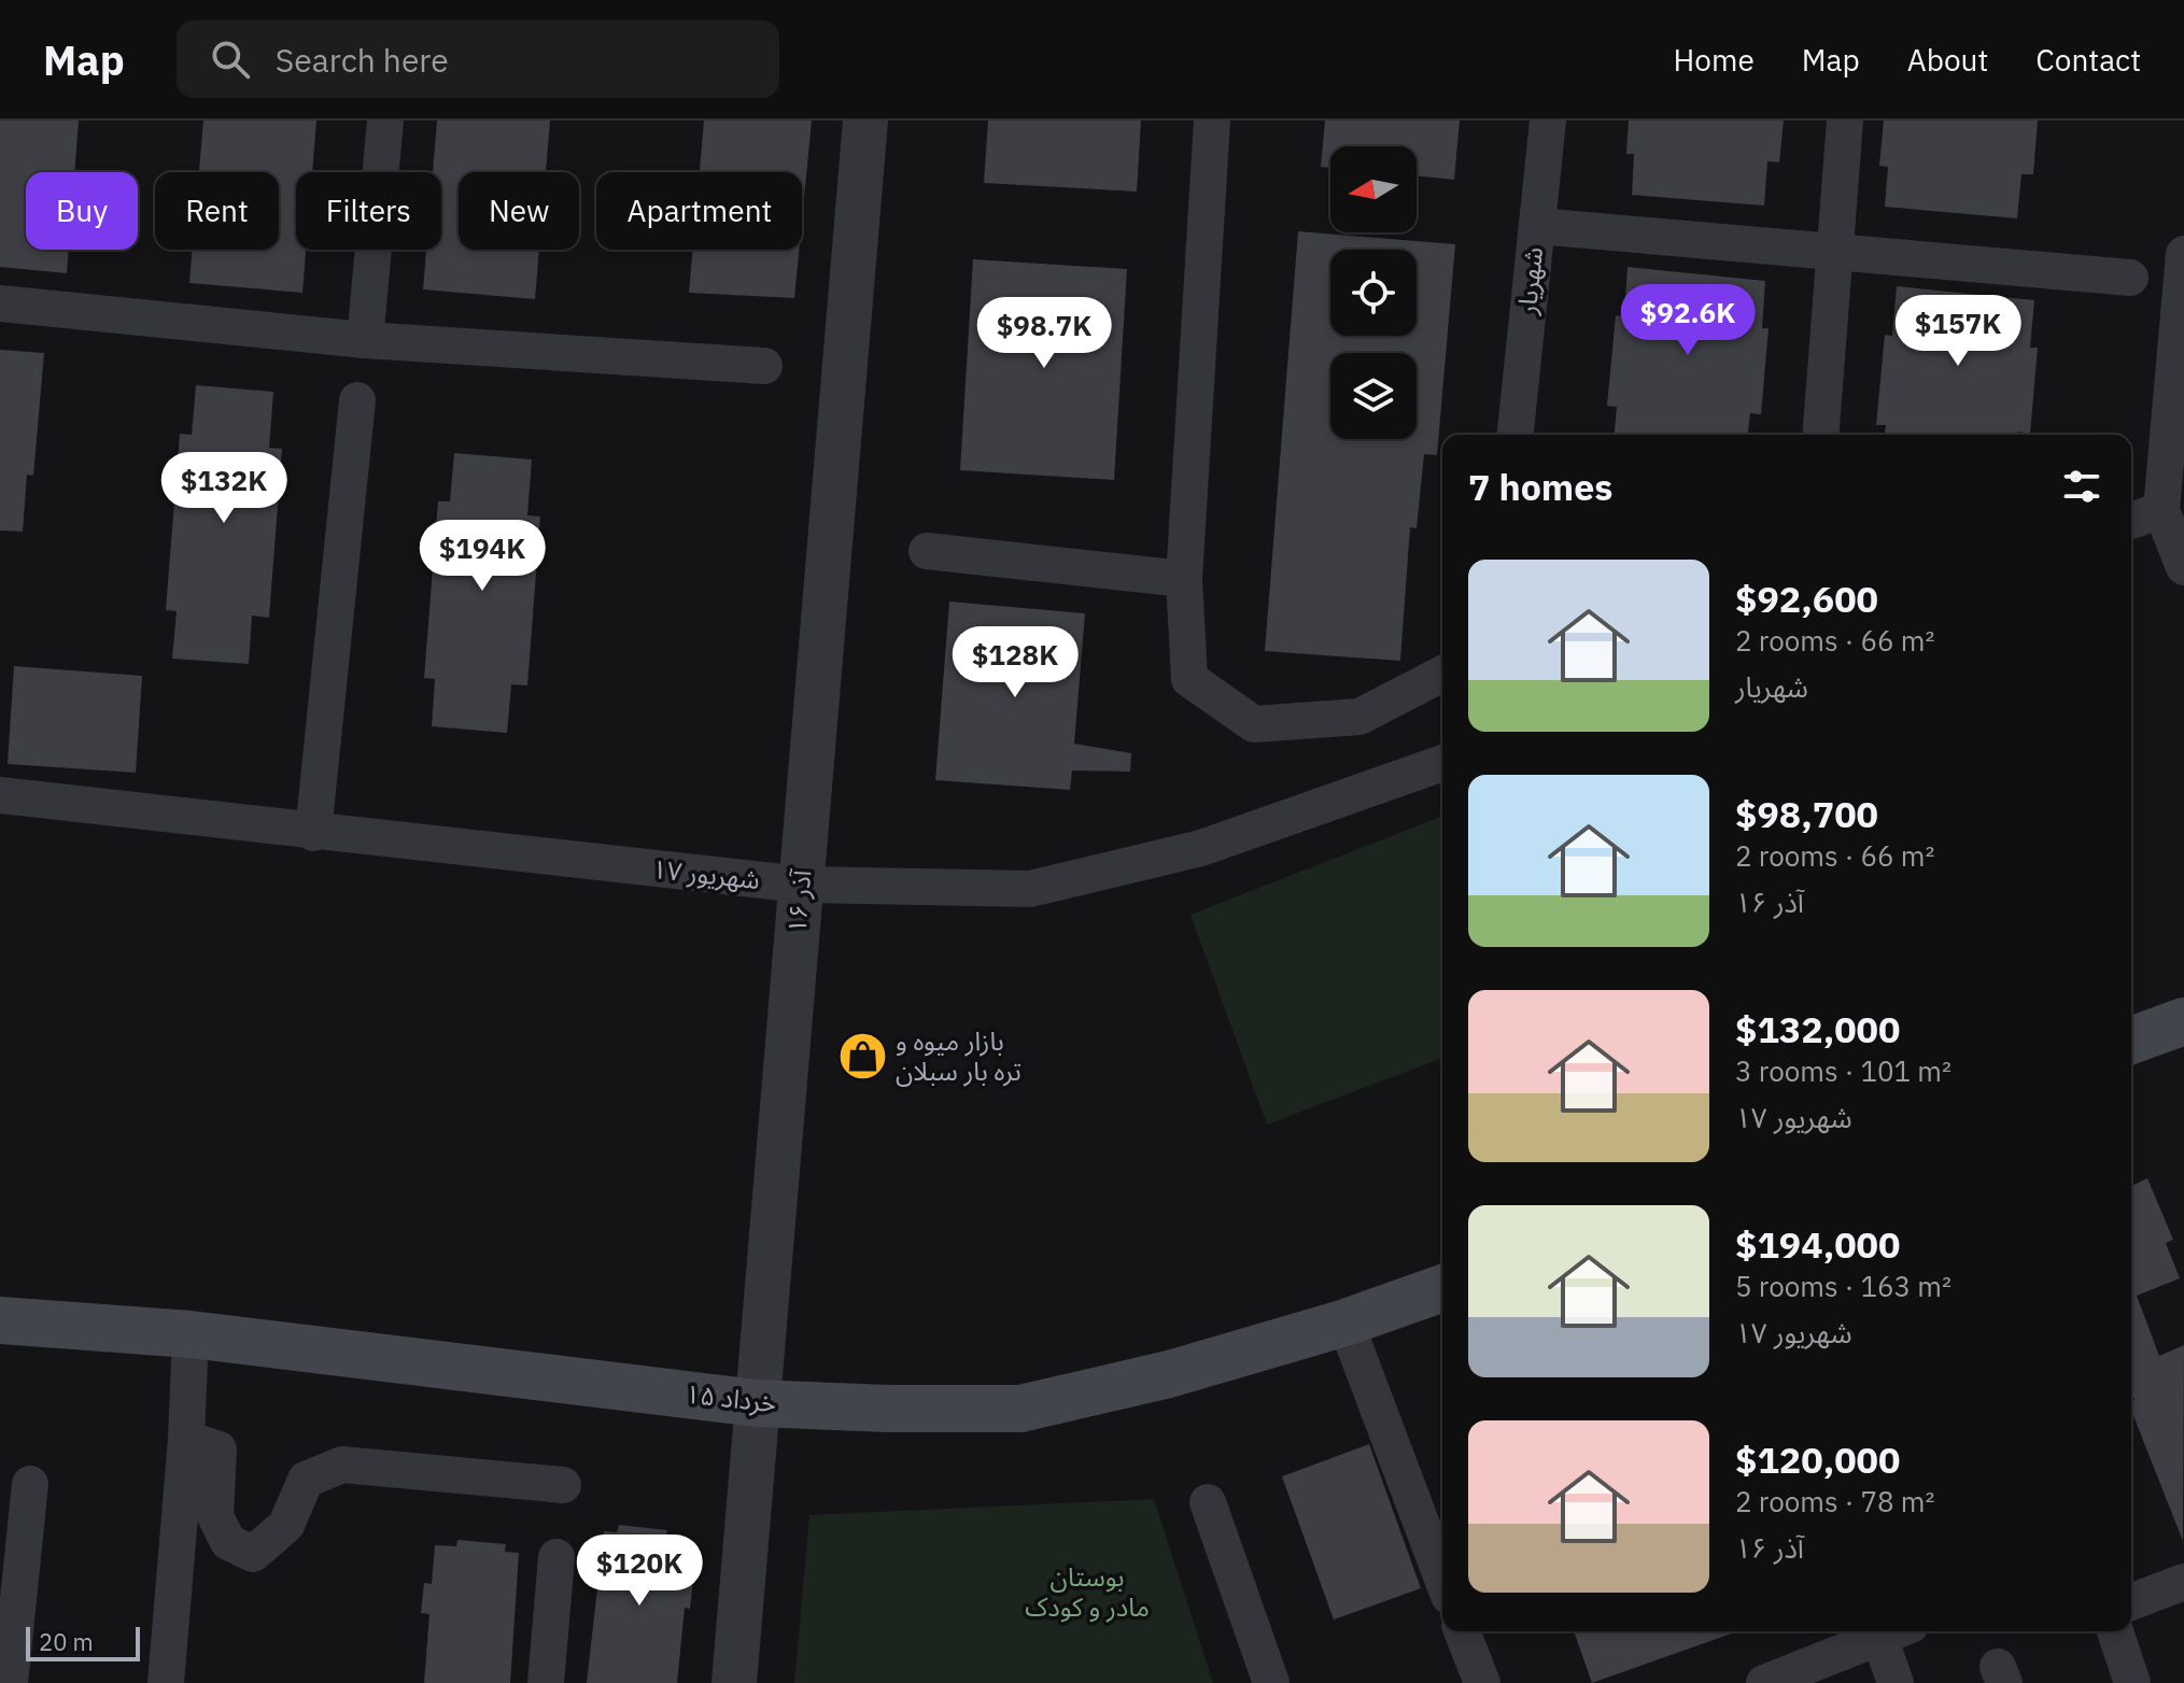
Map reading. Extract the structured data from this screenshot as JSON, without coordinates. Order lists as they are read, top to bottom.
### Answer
{
  "streets": {
    "main road": ["۱۵ خرداد"],
    "street": ["شهریار", "۱۷ شهریور", "۱۶ آذر"]
  },
  "crossings": [
    ["۱۷ شهریور", "۱۶ آذر"],
    ["۱۶ آذر", "۱۵ خرداد"]
  ],
  "parks": ["بوستان مادر و کودک"],
  "places": {
    "shop": ["بازار میوه و تره بار سبلان"]
  },
  "scale_bar": "20 m",
  "north": "left",
  "page": {
    "header": "Map",
    "search": "Search here",
    "nav": [
      "Home",
      "Map",
      "About",
      "Contact"
    ],
    "chip": [
      "Buy",
      "Rent",
      "Filters",
      "New",
      "Apartment"
    ],
    "price": [
      "$92.6K",
      "$157K",
      "$98.7K",
      "$132K",
      "$194K",
      "$128K",
      "$120K"
    ],
    "heading": "7 homes",
    "list": [
      {
        "name": "$92,600",
        "note": "2 rooms · 66 m² · شهریار"
      },
      {
        "name": "$98,700",
        "note": "2 rooms · 66 m² · ۱۶ آذر"
      },
      {
        "name": "$132,000",
        "note": "3 rooms · 101 m² · ۱۷ شهریور"
      },
      {
        "name": "$194,000",
        "note": "5 rooms · 163 m² · ۱۷ شهریور"
      },
      {
        "name": "$120,000",
        "note": "2 rooms · 78 m² · ۱۶ آذر"
      }
    ],
    "scale": "20 m"
  }
}
